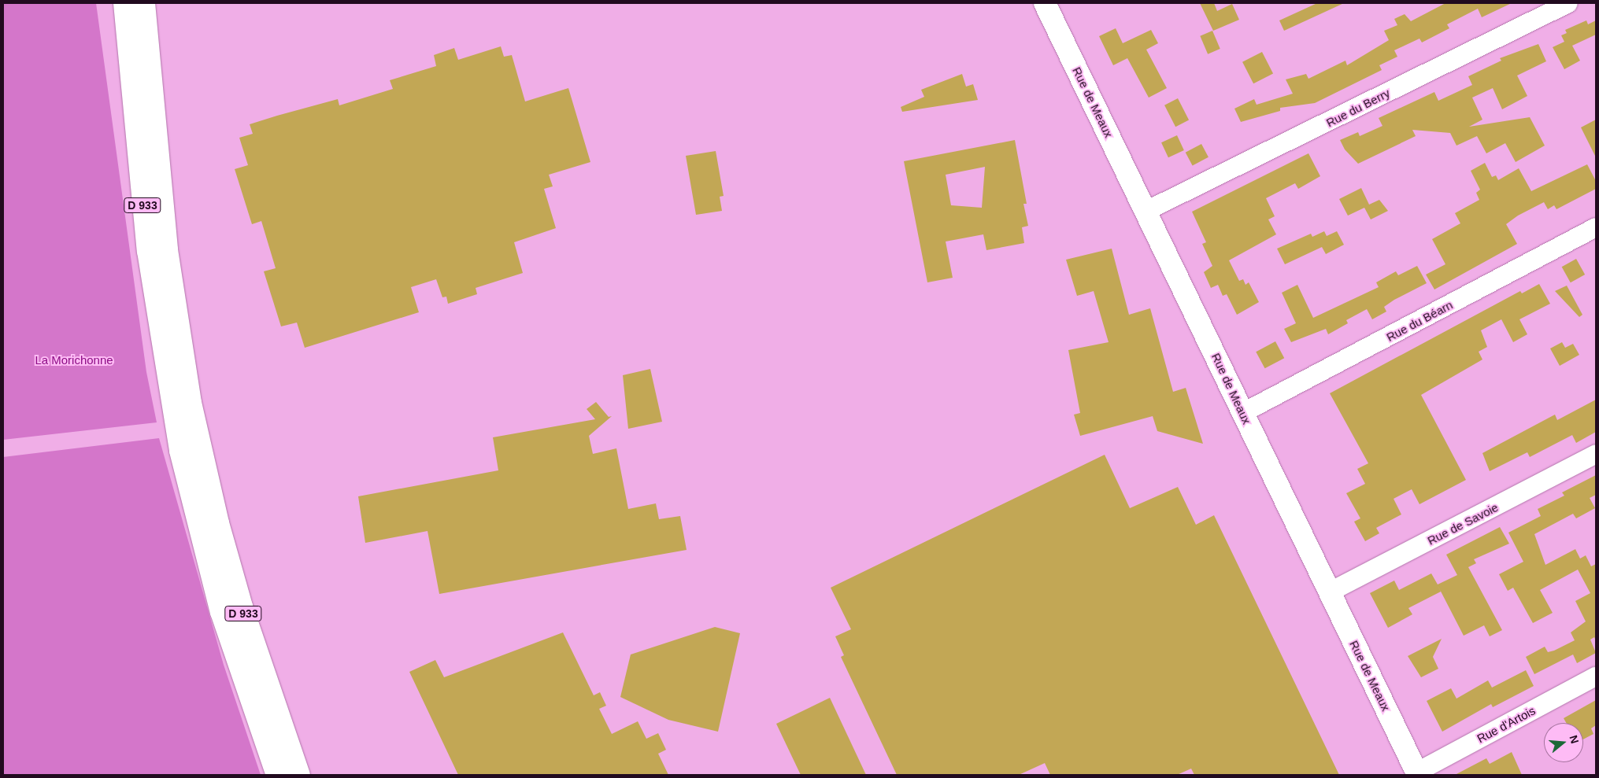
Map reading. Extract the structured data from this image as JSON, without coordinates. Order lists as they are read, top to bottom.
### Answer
{
  "streets": {
    "main road": ["Rue de Meaux", "D 933"],
    "street": [
      "Rue du Berry",
      "Rue du Béarn",
      "Rue de Savoie",
      "Rue d'Artois"
    ]
  },
  "crossings": [
    ["Rue de Meaux", "Rue du Berry"],
    ["Rue de Meaux", "Rue du Béarn"],
    ["Rue de Meaux", "Rue de Savoie"],
    ["Rue de Meaux", "Rue d'Artois"]
  ],
  "parks": ["La Morichonne"],
  "north": "right"
}
